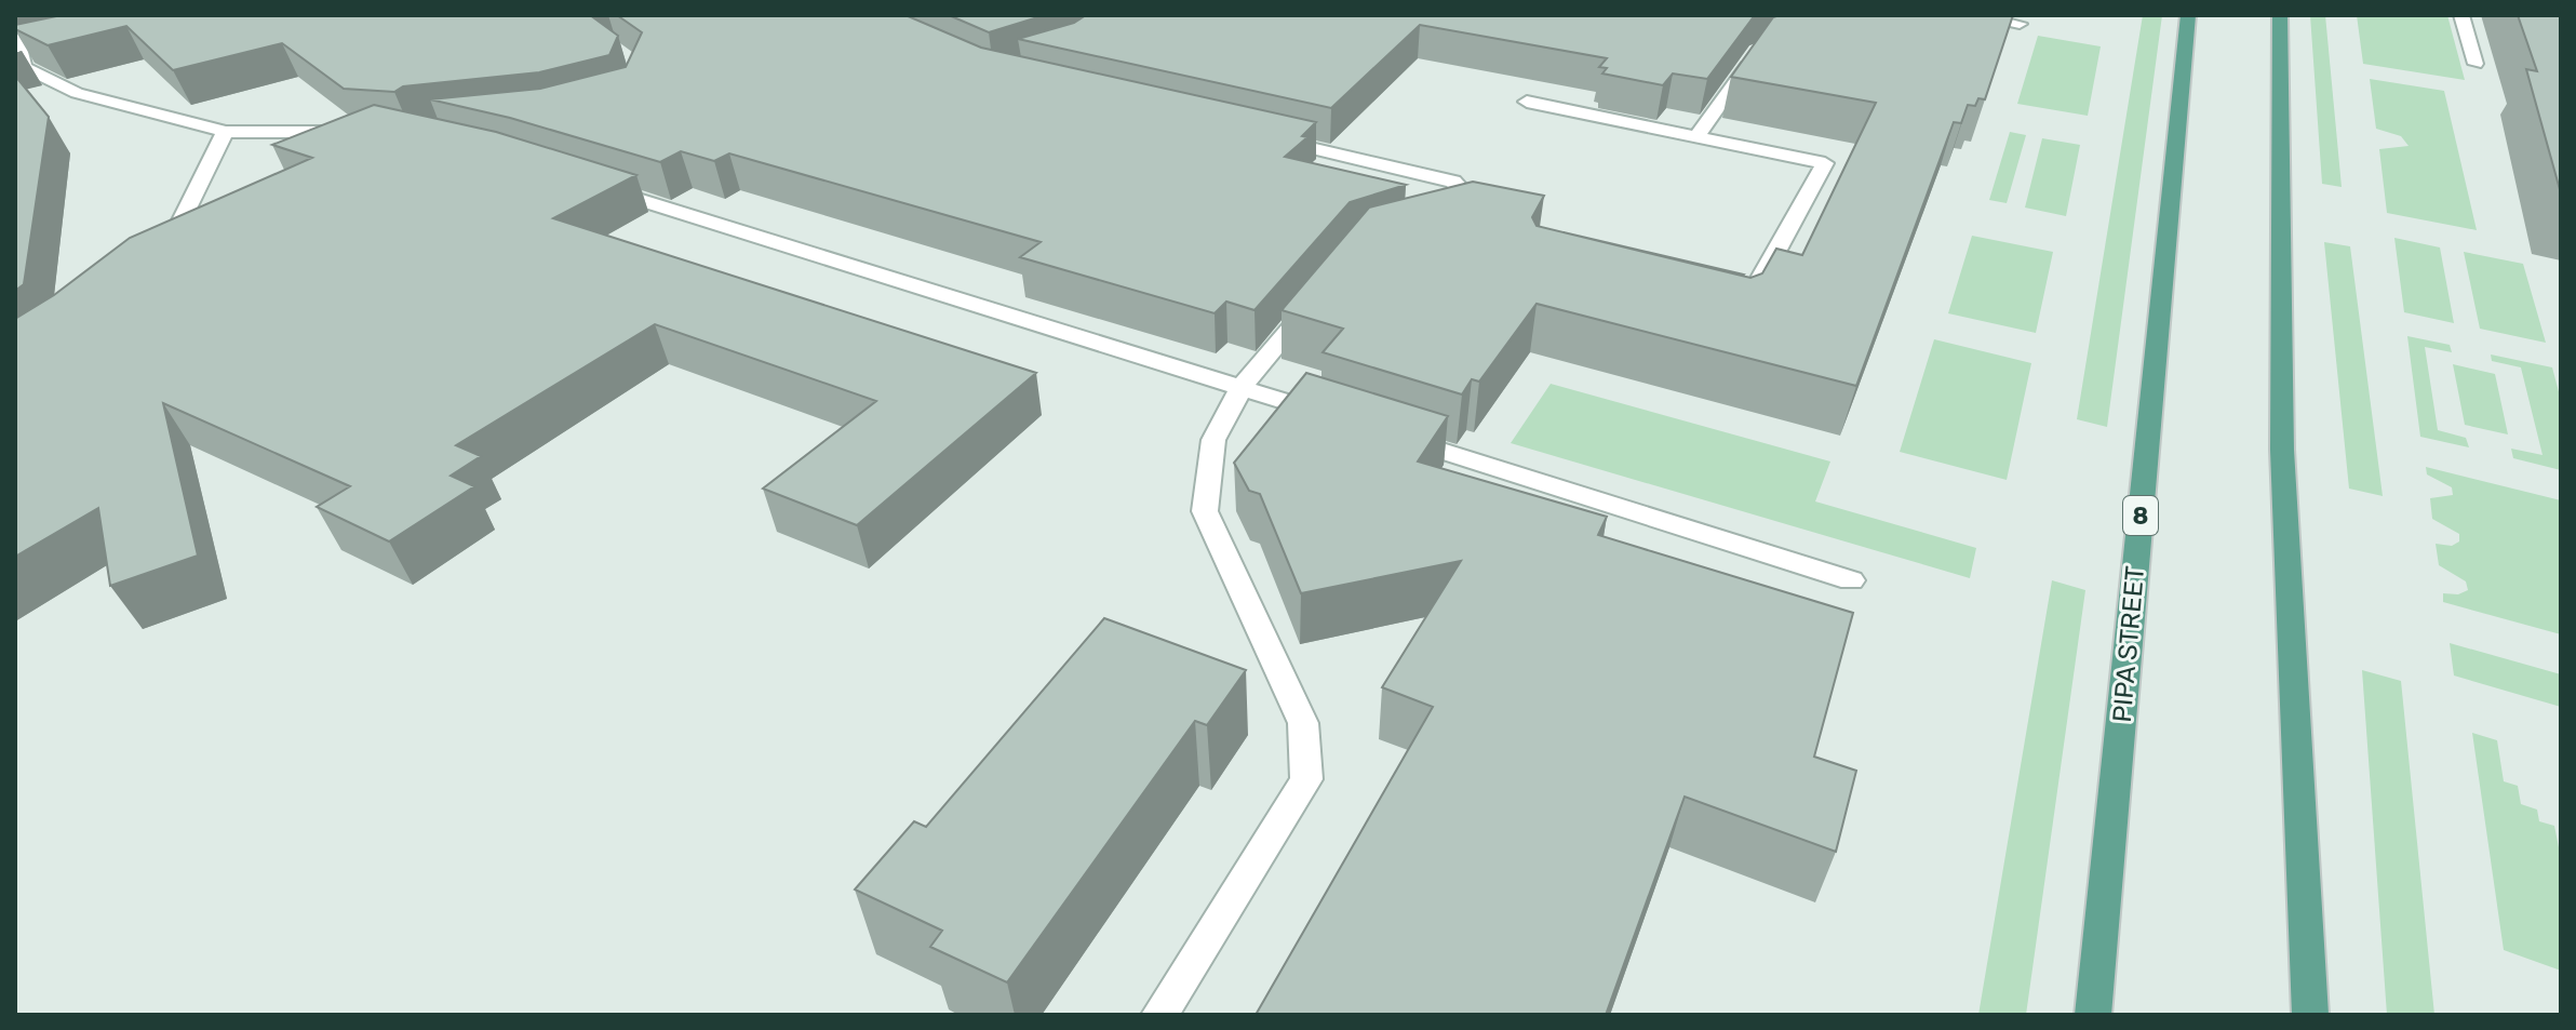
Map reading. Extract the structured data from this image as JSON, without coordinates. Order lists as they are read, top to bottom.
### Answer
{
  "streets": {
    "main road": ["8", "PIPA STREET"]
  }
}
